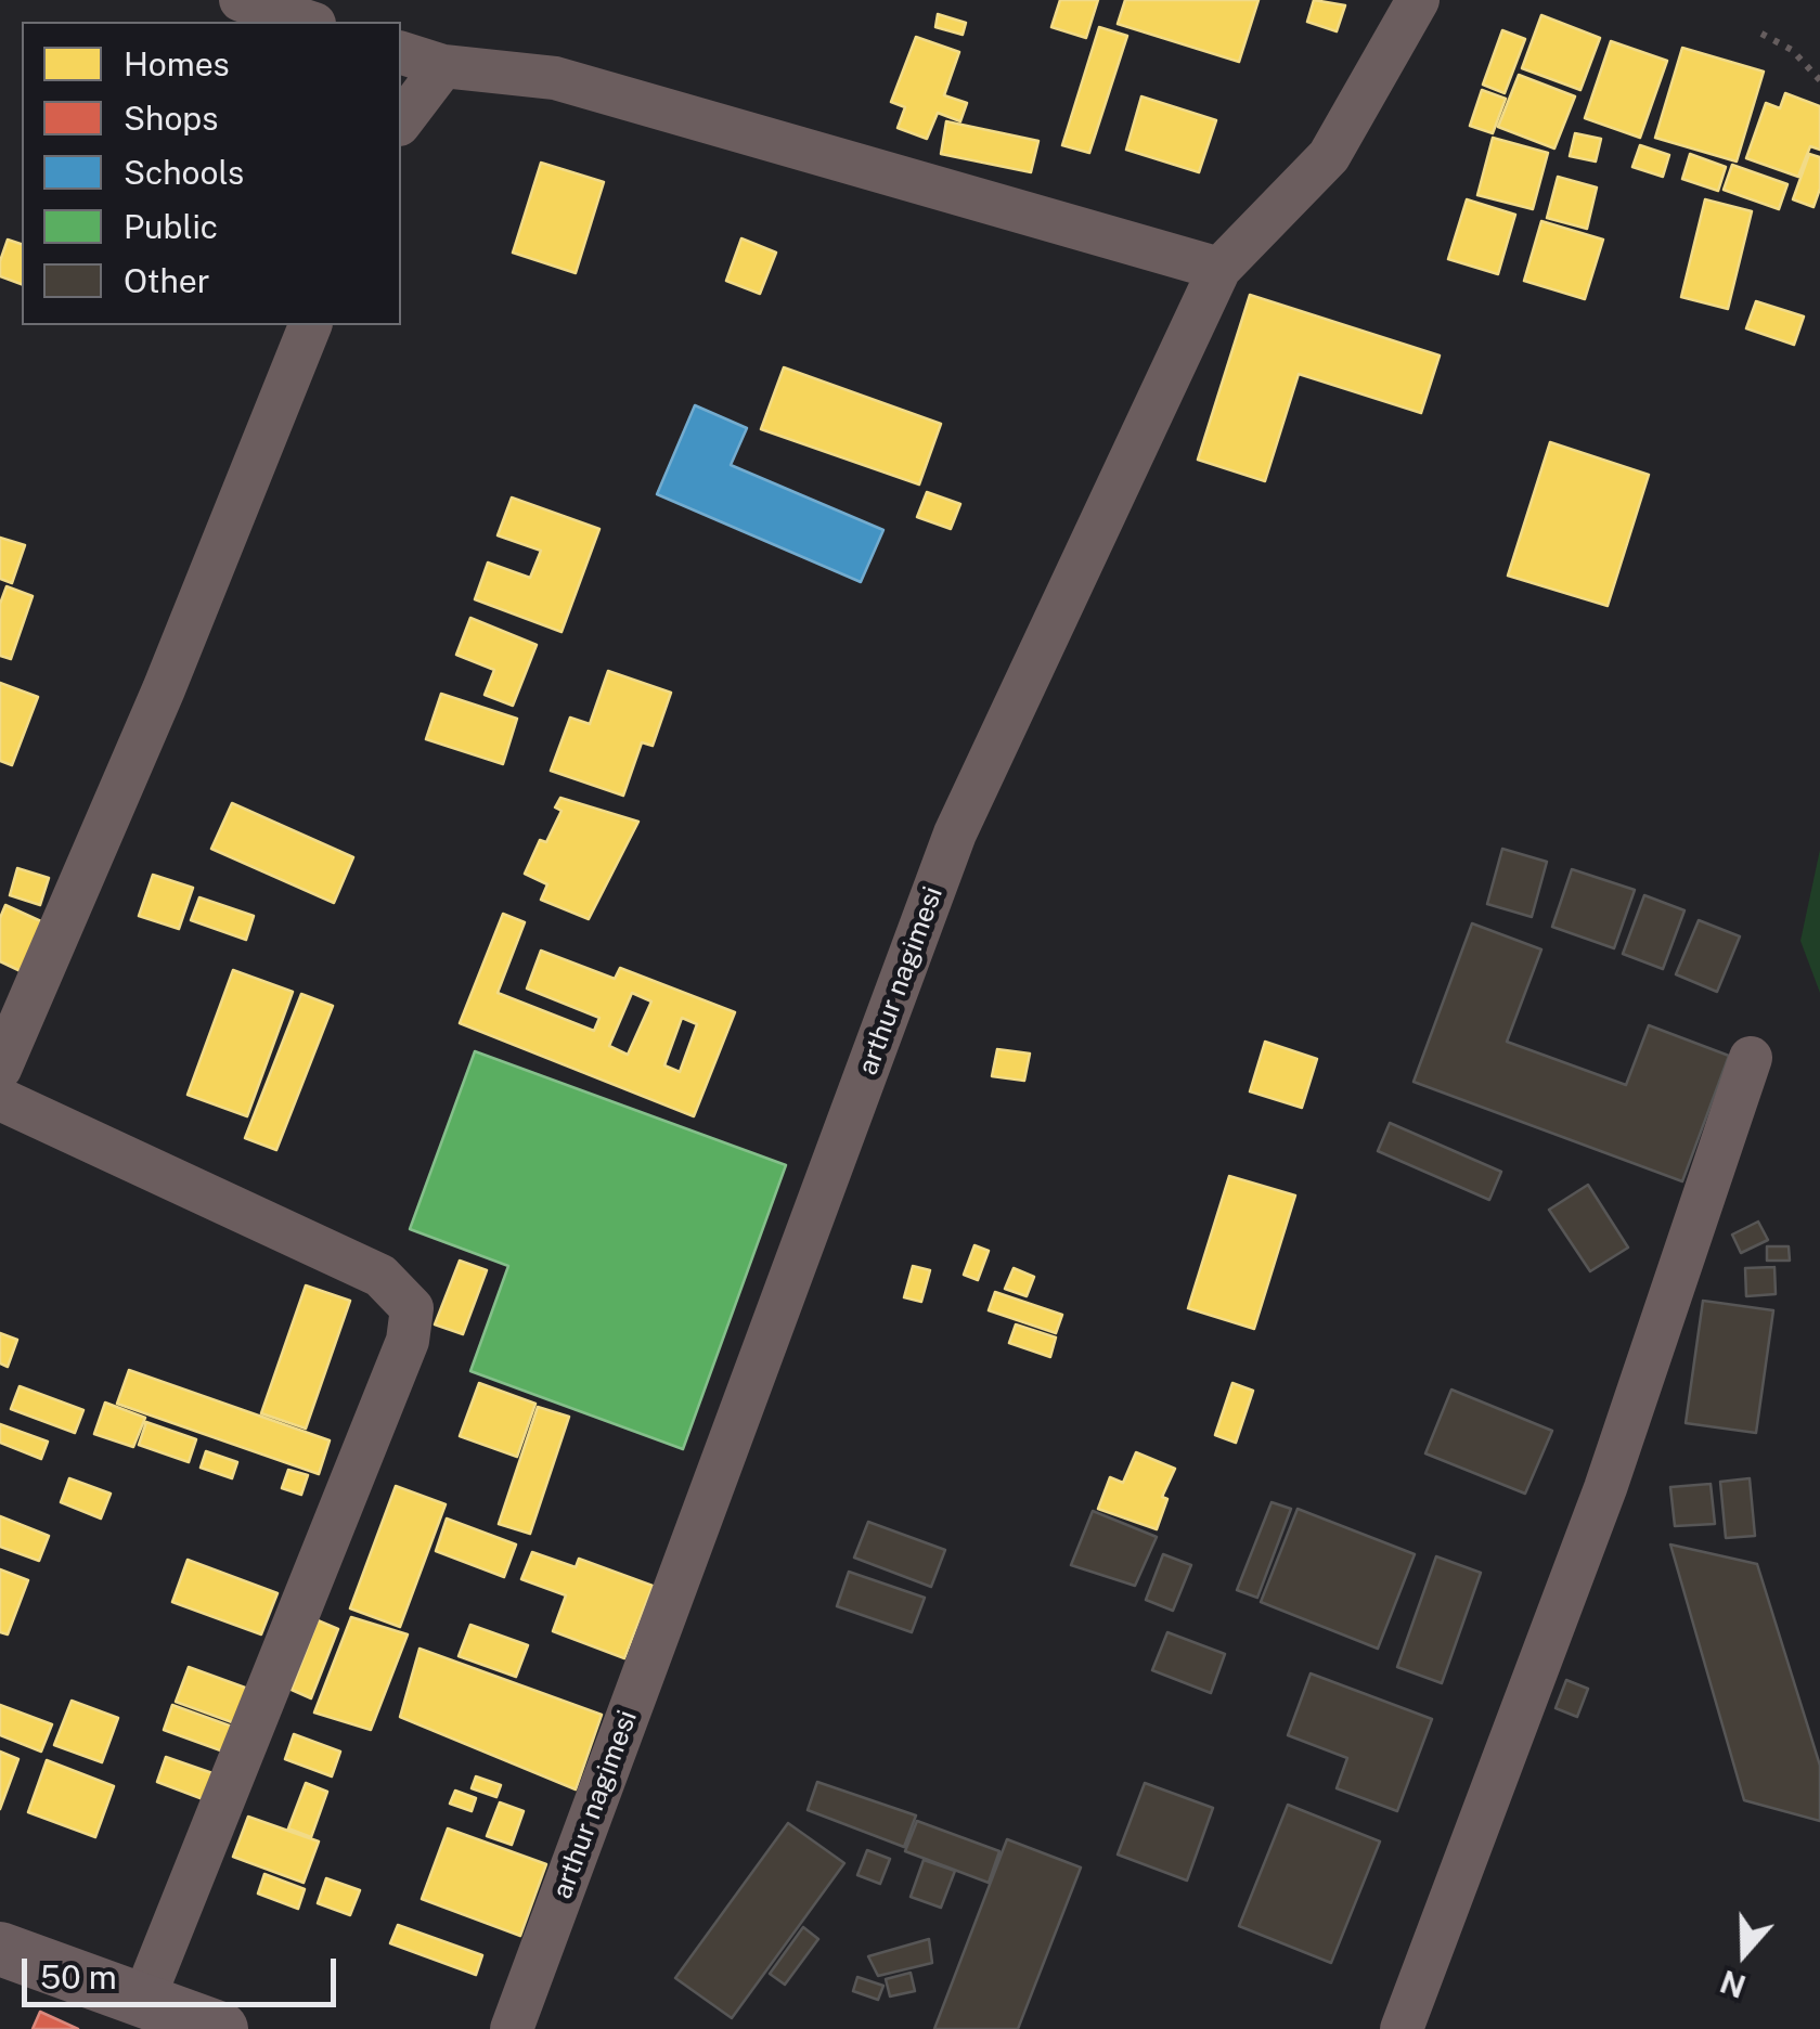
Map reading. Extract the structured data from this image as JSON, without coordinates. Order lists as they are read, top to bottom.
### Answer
{
  "streets": {
    "street": ["arthur nagimesi"]
  },
  "legend": [
    "Homes",
    "Shops",
    "Schools",
    "Public",
    "Other"
  ],
  "scale_bar": "50 m",
  "north": "bottom"
}
